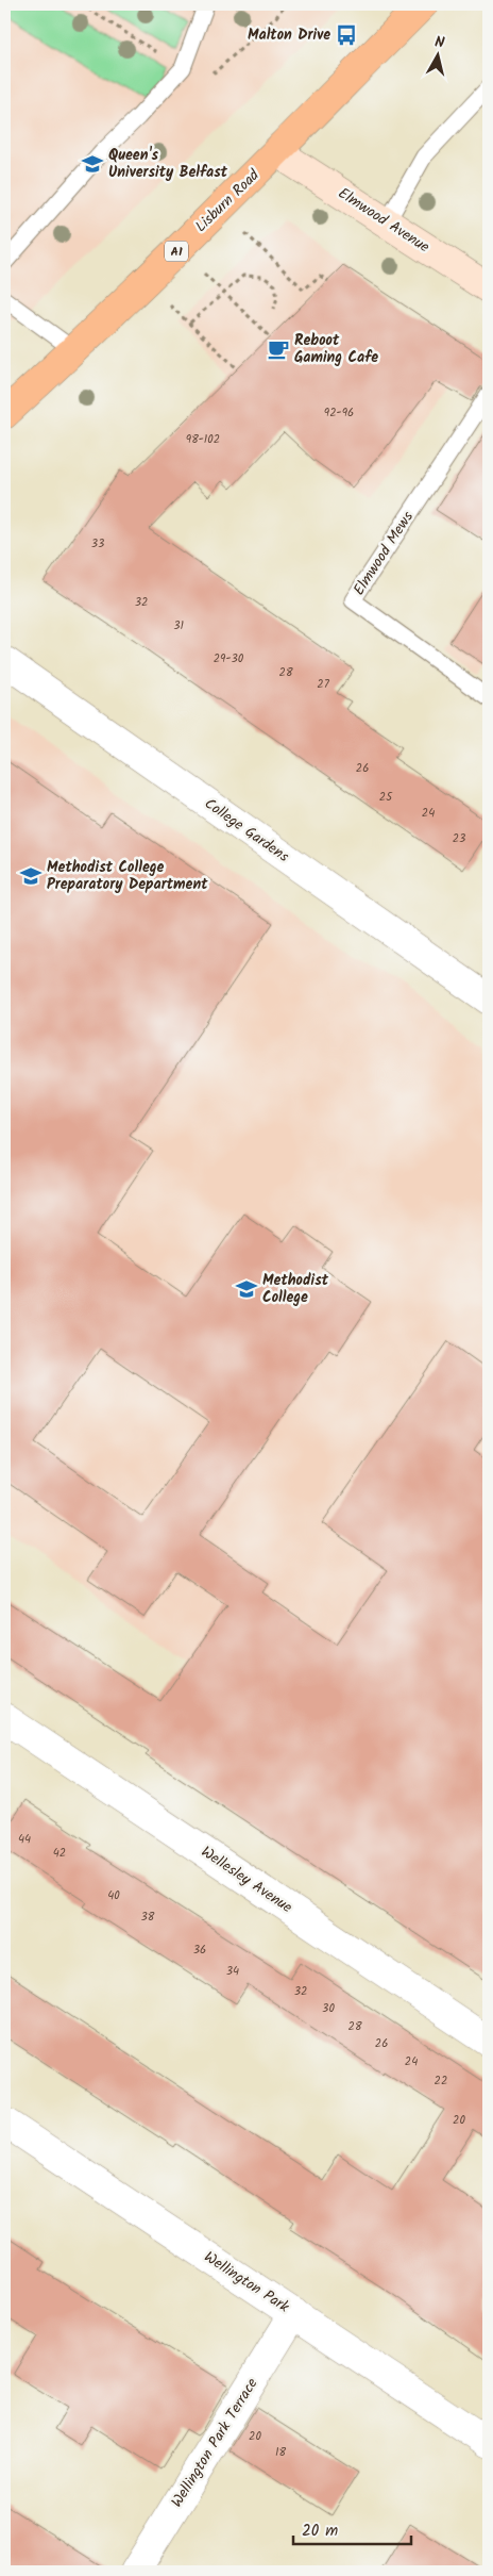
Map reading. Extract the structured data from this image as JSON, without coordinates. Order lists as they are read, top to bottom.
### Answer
{
  "streets": {
    "main road": ["Lisburn Road", "A1"],
    "street": [
      "Elmwood Avenue",
      "College Gardens",
      "Wellesley Avenue",
      "Wellington Park",
      "Wellington Park Terrace"
    ],
    "lane": ["Elmwood Mews"]
  },
  "crossings": [
    ["Lisburn Road", "Elmwood Avenue"],
    ["Wellington Park", "Wellington Park Terrace"]
  ],
  "places": {
    "bus stop": ["Malton Drive"],
    "school or university": ["Queen's University Belfast", "Methodist College Preparatory Department", "Methodist College"],
    "cafe": ["Reboot Gaming Cafe"]
  },
  "house_numbers": [
    "92-96",
    "98-102",
    "33",
    "32",
    "31",
    "29-30",
    "28",
    "27",
    "26",
    "25",
    "24",
    "23",
    "44",
    "42",
    "40",
    "38",
    "36",
    "34",
    "32",
    "30",
    "28",
    "26",
    "24",
    "22",
    "20",
    "20",
    "18"
  ],
  "scale_bar": "20 m",
  "north": "top"
}
